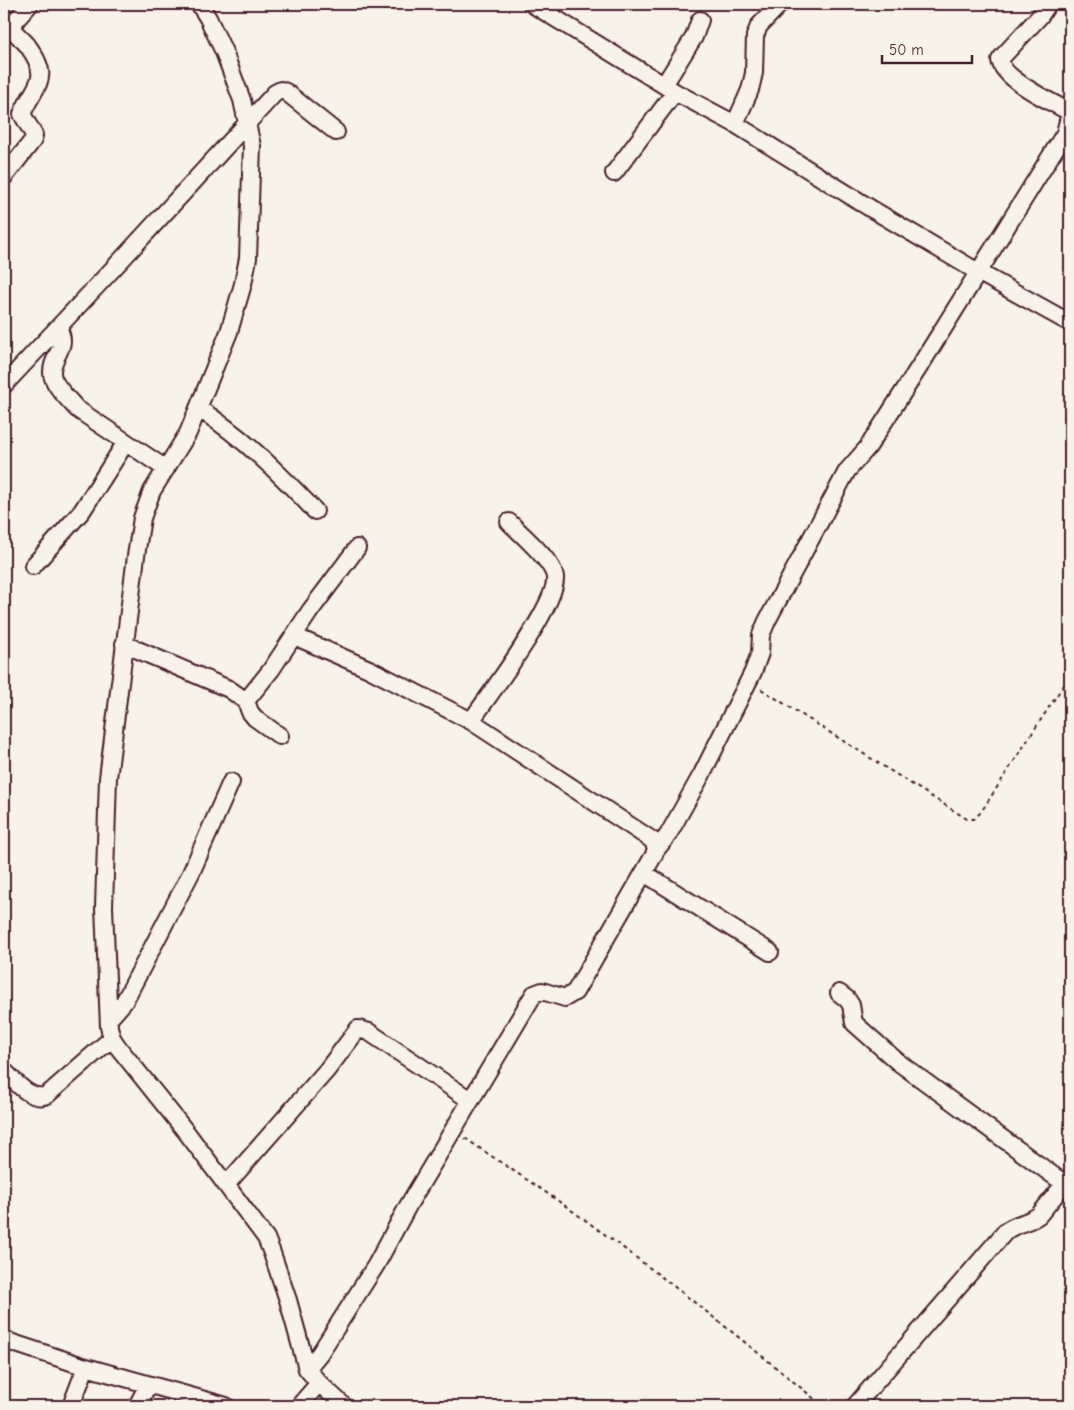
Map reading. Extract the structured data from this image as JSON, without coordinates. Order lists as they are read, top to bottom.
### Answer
{
  "scale_bar": "50 m"
}
